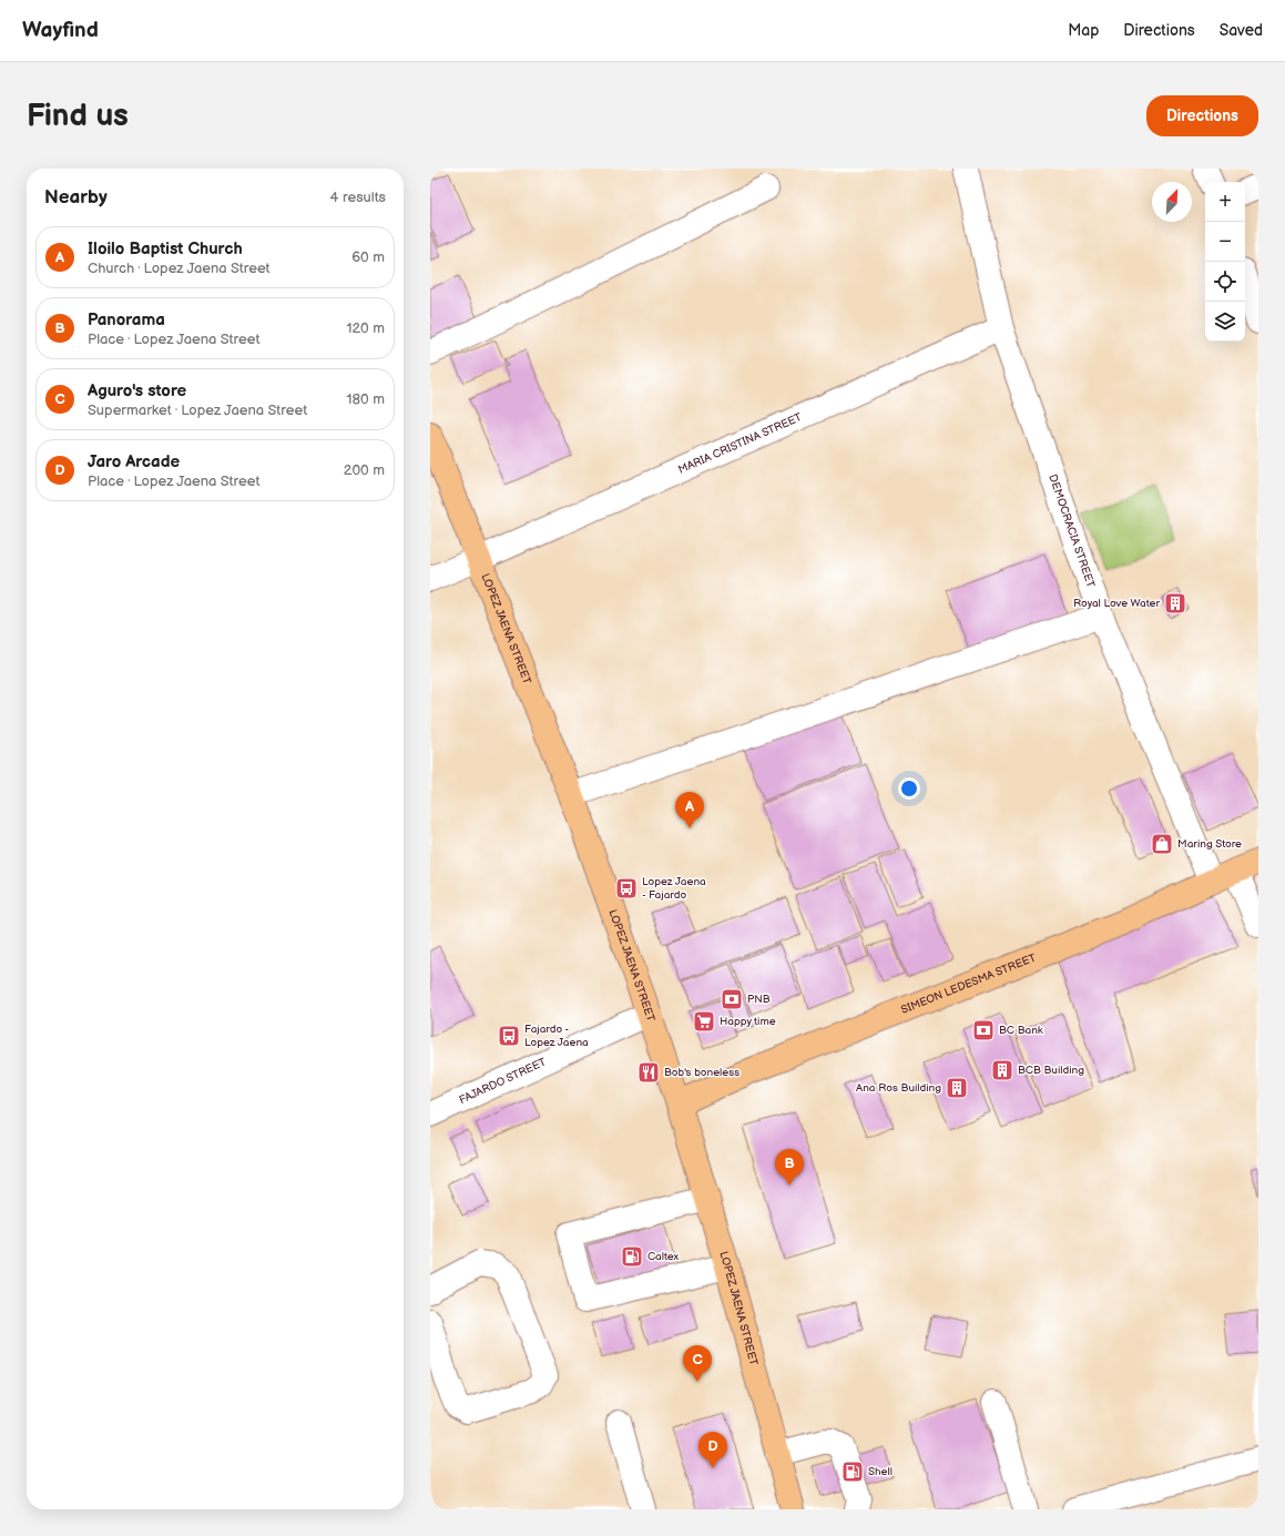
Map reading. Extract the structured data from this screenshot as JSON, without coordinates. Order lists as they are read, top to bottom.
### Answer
{
  "streets": {
    "main road": ["LOPEZ JAENA STREET", "SIMEON LEDESMA STREET"],
    "street": ["MARIA CRISTINA STREET", "DEMOCRACIA STREET", "FAJARDO STREET"]
  },
  "crossings": [
    ["MARIA CRISTINA STREET", "DEMOCRACIA STREET"],
    ["MARIA CRISTINA STREET", "LOPEZ JAENA STREET"],
    ["DEMOCRACIA STREET", "SIMEON LEDESMA STREET"],
    ["LOPEZ JAENA STREET", "SIMEON LEDESMA STREET"],
    ["LOPEZ JAENA STREET", "FAJARDO STREET"]
  ],
  "places": {
    "building": ["Royal Love Water", "BCB Building", "Ana Ros Building"],
    "shop": ["Maring Store"],
    "bus stop": ["Lopez Jaena - Fajardo", "Fajardo - Lopez Jaena"],
    "bank": ["PNB", "BC Bank"],
    "supermarket": ["Happy time"],
    "restaurant": ["Bob's boneless"],
    "fuel station": ["Caltex", "Shell"]
  },
  "north": "top right",
  "page": {
    "header": "Wayfind",
    "nav": ["Map", "Directions", "Saved"],
    "buttons": "Directions",
    "title": "Find us",
    "heading": ["Nearby", "4 results"],
    "map_buttons": ["+", "−"],
    "list": [
      {
        "mark": "A",
        "name": "Iloilo Baptist Church",
        "note": "Church · Lopez Jaena Street",
        "value": "60 m"
      },
      {
        "mark": "B",
        "name": "Panorama",
        "note": "Place · Lopez Jaena Street",
        "value": "120 m"
      },
      {
        "mark": "C",
        "name": "Aguro's store",
        "note": "Supermarket · Lopez Jaena Street",
        "value": "180 m"
      },
      {
        "mark": "D",
        "name": "Jaro Arcade",
        "note": "Place · Lopez Jaena Street",
        "value": "200 m"
      }
    ],
    "pins": [
      "A",
      "B",
      "C",
      "D"
    ]
  }
}
